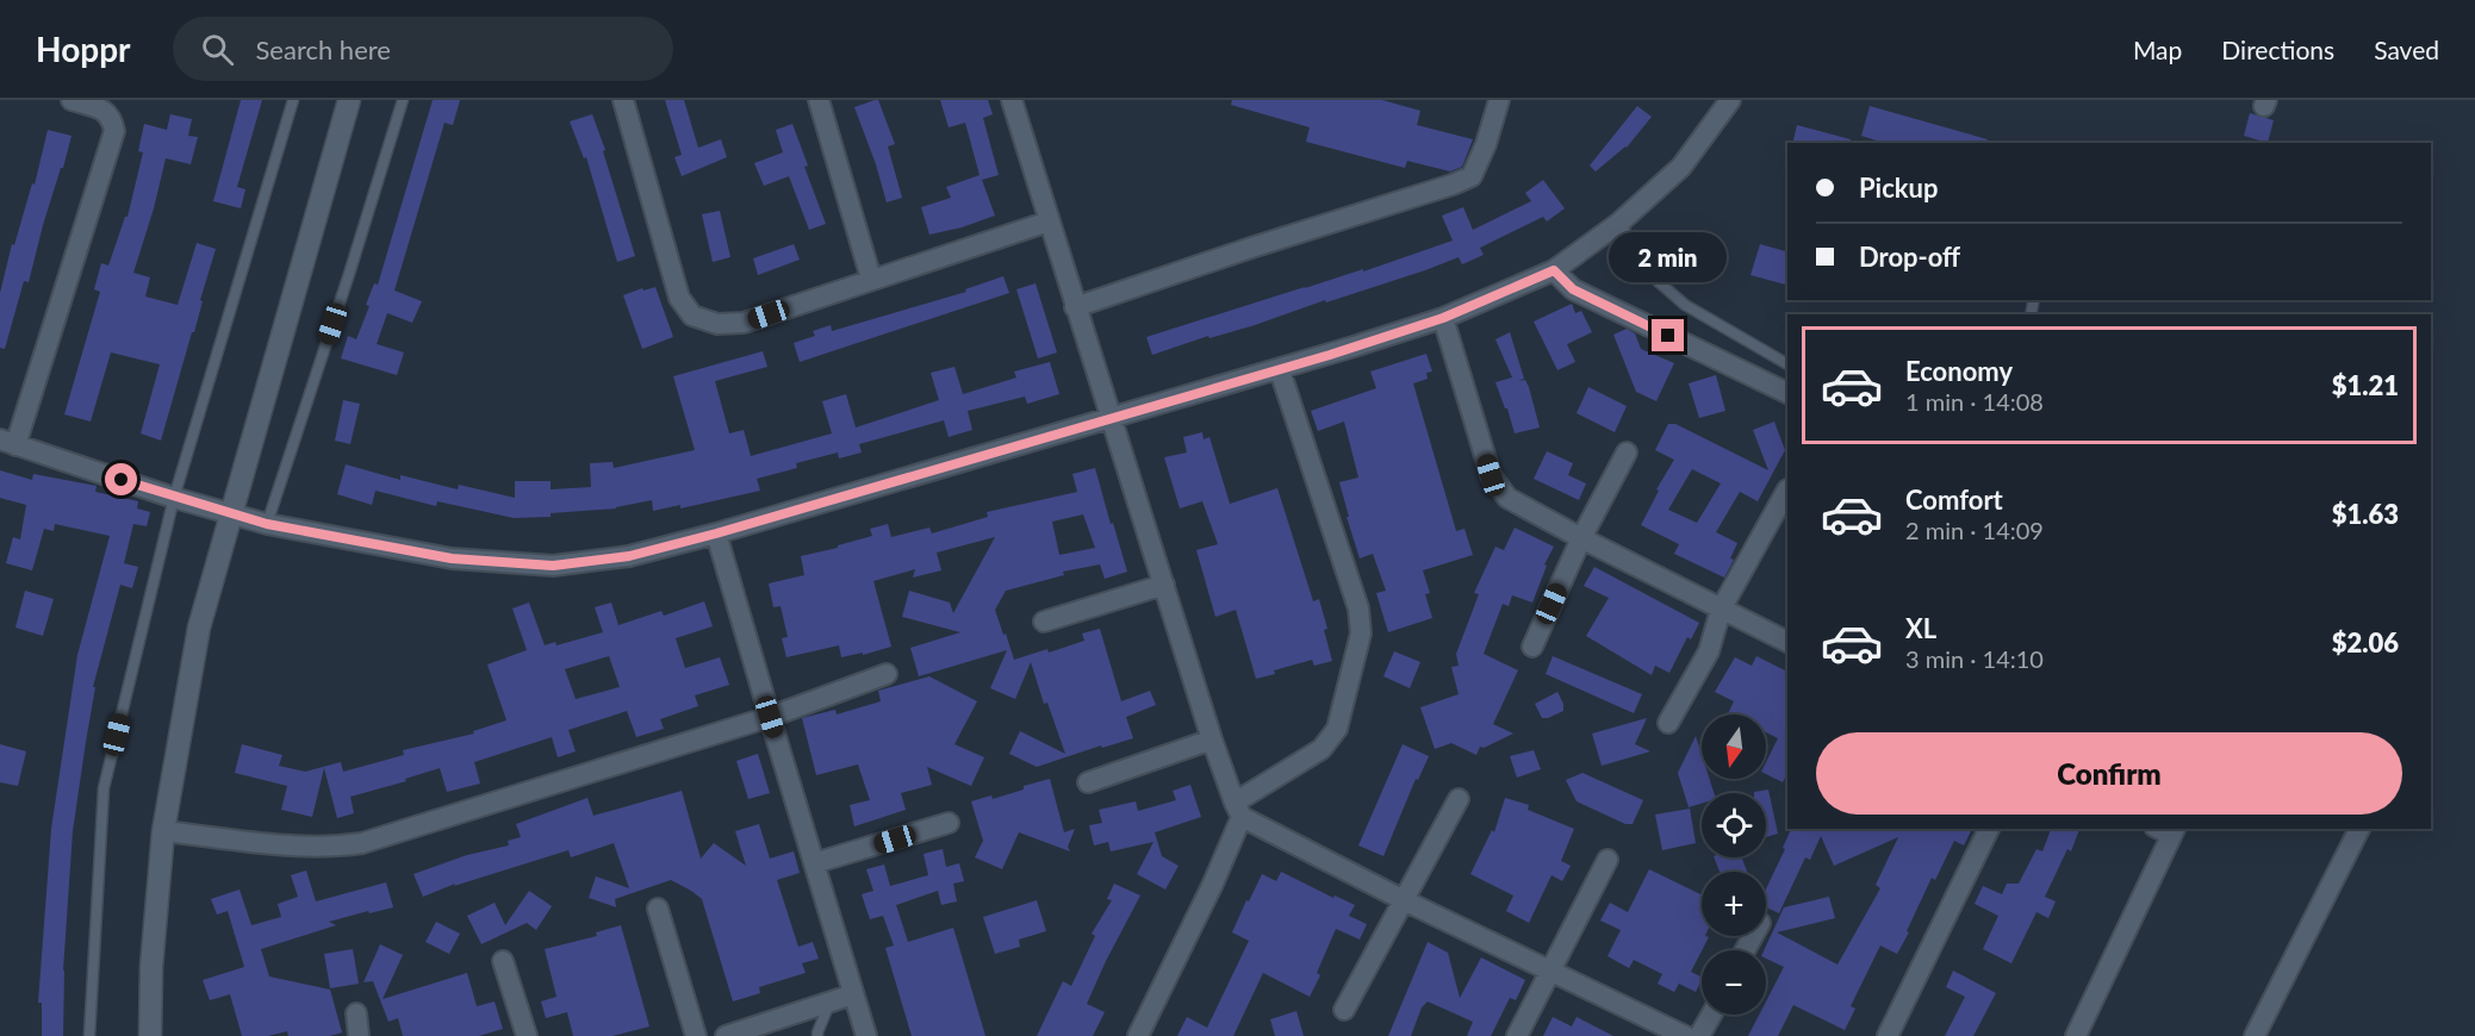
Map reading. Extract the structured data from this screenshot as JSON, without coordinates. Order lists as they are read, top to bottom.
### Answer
{
  "north": "bottom",
  "page": {
    "header": "Hoppr",
    "search": "Search here",
    "nav": ["Map", "Directions", "Saved"],
    "banner": ["Pickup", "Drop-off"],
    "bubble": "2 min",
    "list": [
      {
        "name": "Economy",
        "note": "1 min · 14:08",
        "value": "$1.21"
      },
      {
        "name": "Comfort",
        "note": "2 min · 14:09",
        "value": "$1.63"
      },
      {
        "name": "XL",
        "note": "3 min · 14:10",
        "value": "$2.06"
      }
    ],
    "map_buttons": ["+", "−"],
    "buttons": "Confirm"
  }
}
